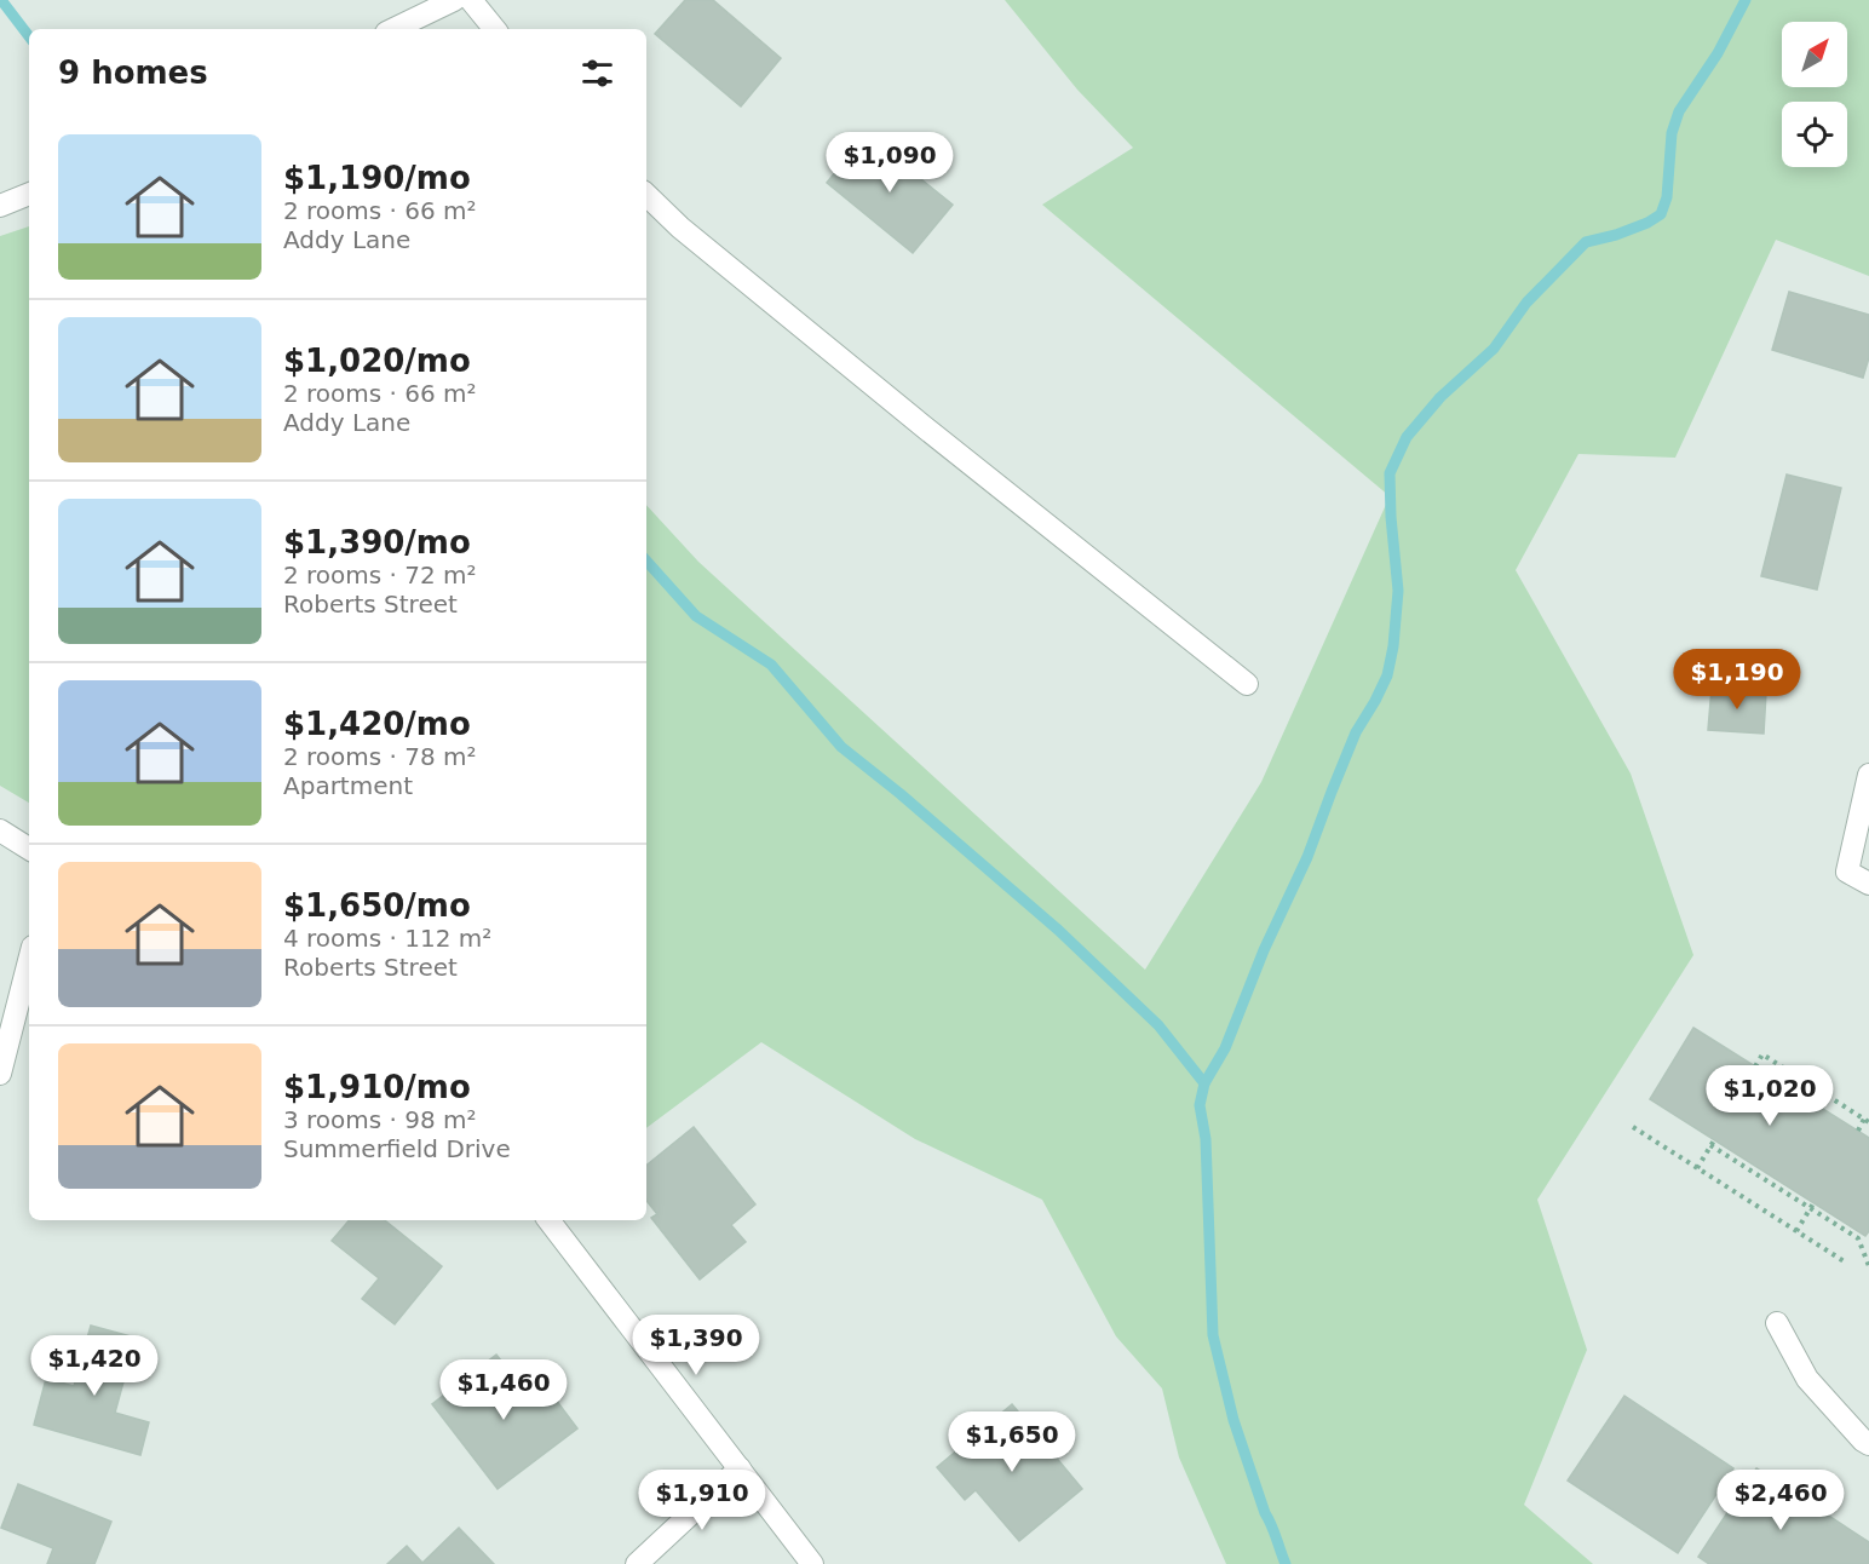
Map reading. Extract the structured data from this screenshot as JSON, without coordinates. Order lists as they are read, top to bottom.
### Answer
{
  "north": "top right",
  "page": {
    "heading": "9 homes",
    "list": [
      {
        "name": "$1,190/mo",
        "note": "2 rooms · 66 m² · Addy Lane"
      },
      {
        "name": "$1,020/mo",
        "note": "2 rooms · 66 m² · Addy Lane"
      },
      {
        "name": "$1,390/mo",
        "note": "2 rooms · 72 m² · Roberts Street"
      },
      {
        "name": "$1,420/mo",
        "note": "2 rooms · 78 m² · Apartment"
      },
      {
        "name": "$1,650/mo",
        "note": "4 rooms · 112 m² · Roberts Street"
      },
      {
        "name": "$1,910/mo",
        "note": "3 rooms · 98 m² · Summerfield Drive"
      }
    ],
    "price": [
      "$1,090",
      "$1,190",
      "$1,020",
      "$1,390",
      "$1,420",
      "$1,460",
      "$1,650",
      "$1,910",
      "$2,460"
    ]
  }
}
